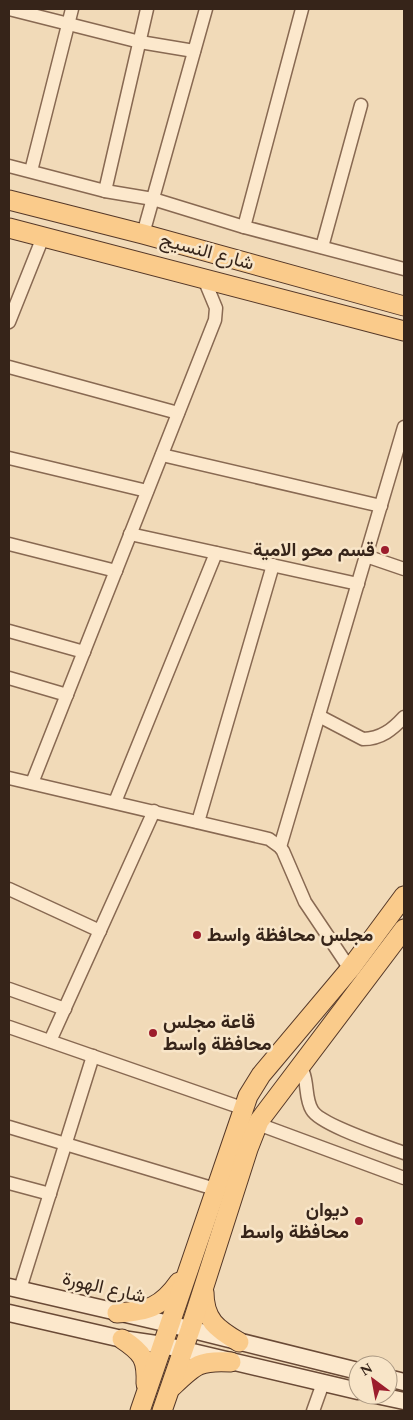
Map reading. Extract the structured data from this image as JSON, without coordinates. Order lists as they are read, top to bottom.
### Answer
{
  "streets": {
    "main road": ["شارع النسيج"],
    "street": ["شارع الهورة"]
  },
  "places": [
    "قسم محو الامية",
    "مجلس محافظة واسط",
    "قاعة مجلس محافظة واسط",
    "ديوان محافظة واسط"
  ],
  "north": "top left"
}
